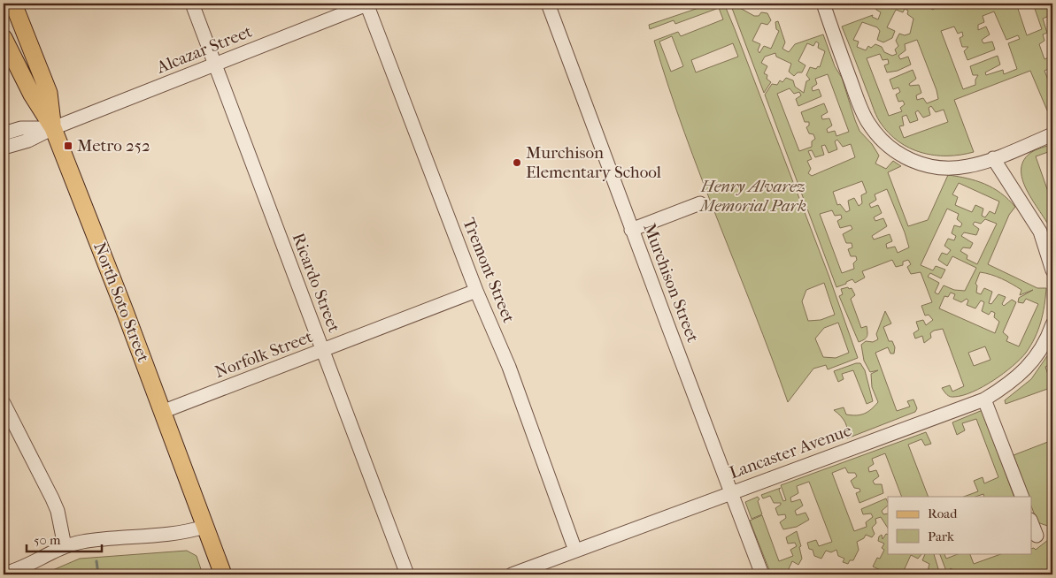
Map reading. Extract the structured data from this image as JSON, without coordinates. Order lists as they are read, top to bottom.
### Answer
{
  "streets": {
    "main road": ["North Soto Street"],
    "street": [
      "Alcazar Street",
      "Tremont Street",
      "Ricardo Street",
      "Murchison Street",
      "Norfolk Street",
      "Lancaster Avenue"
    ]
  },
  "crossings": [
    ["Alcazar Street", "Tremont Street"],
    ["Alcazar Street", "Ricardo Street"],
    ["Alcazar Street", "North Soto Street"],
    ["Tremont Street", "Norfolk Street"],
    ["Tremont Street", "Lancaster Avenue"],
    ["Ricardo Street", "Norfolk Street"],
    ["Murchison Street", "Lancaster Avenue"],
    ["North Soto Street", "Norfolk Street"]
  ],
  "parks": ["Henry Alvarez Memorial Park"],
  "places": {
    "transit": ["Metro 252"],
    "other": ["Murchison Elementary School"]
  },
  "legend": ["Road", "Park"],
  "scale_bar": "50 m"
}
